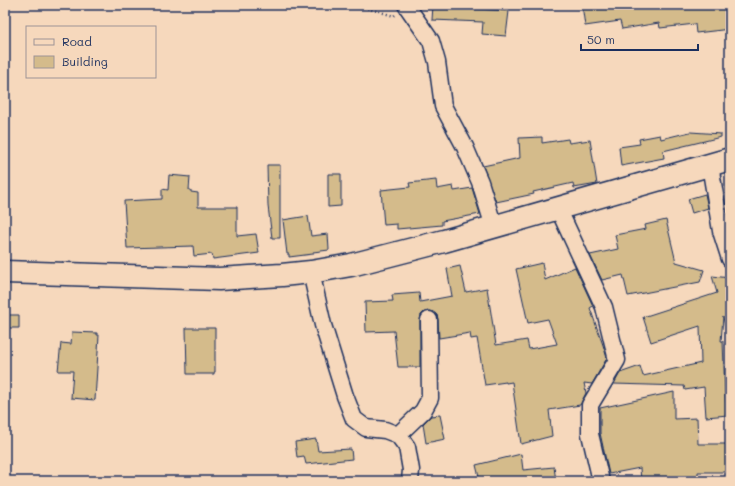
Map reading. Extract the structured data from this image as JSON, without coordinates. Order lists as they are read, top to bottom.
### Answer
{
  "legend": ["Road", "Building"],
  "scale_bar": "50 m"
}
